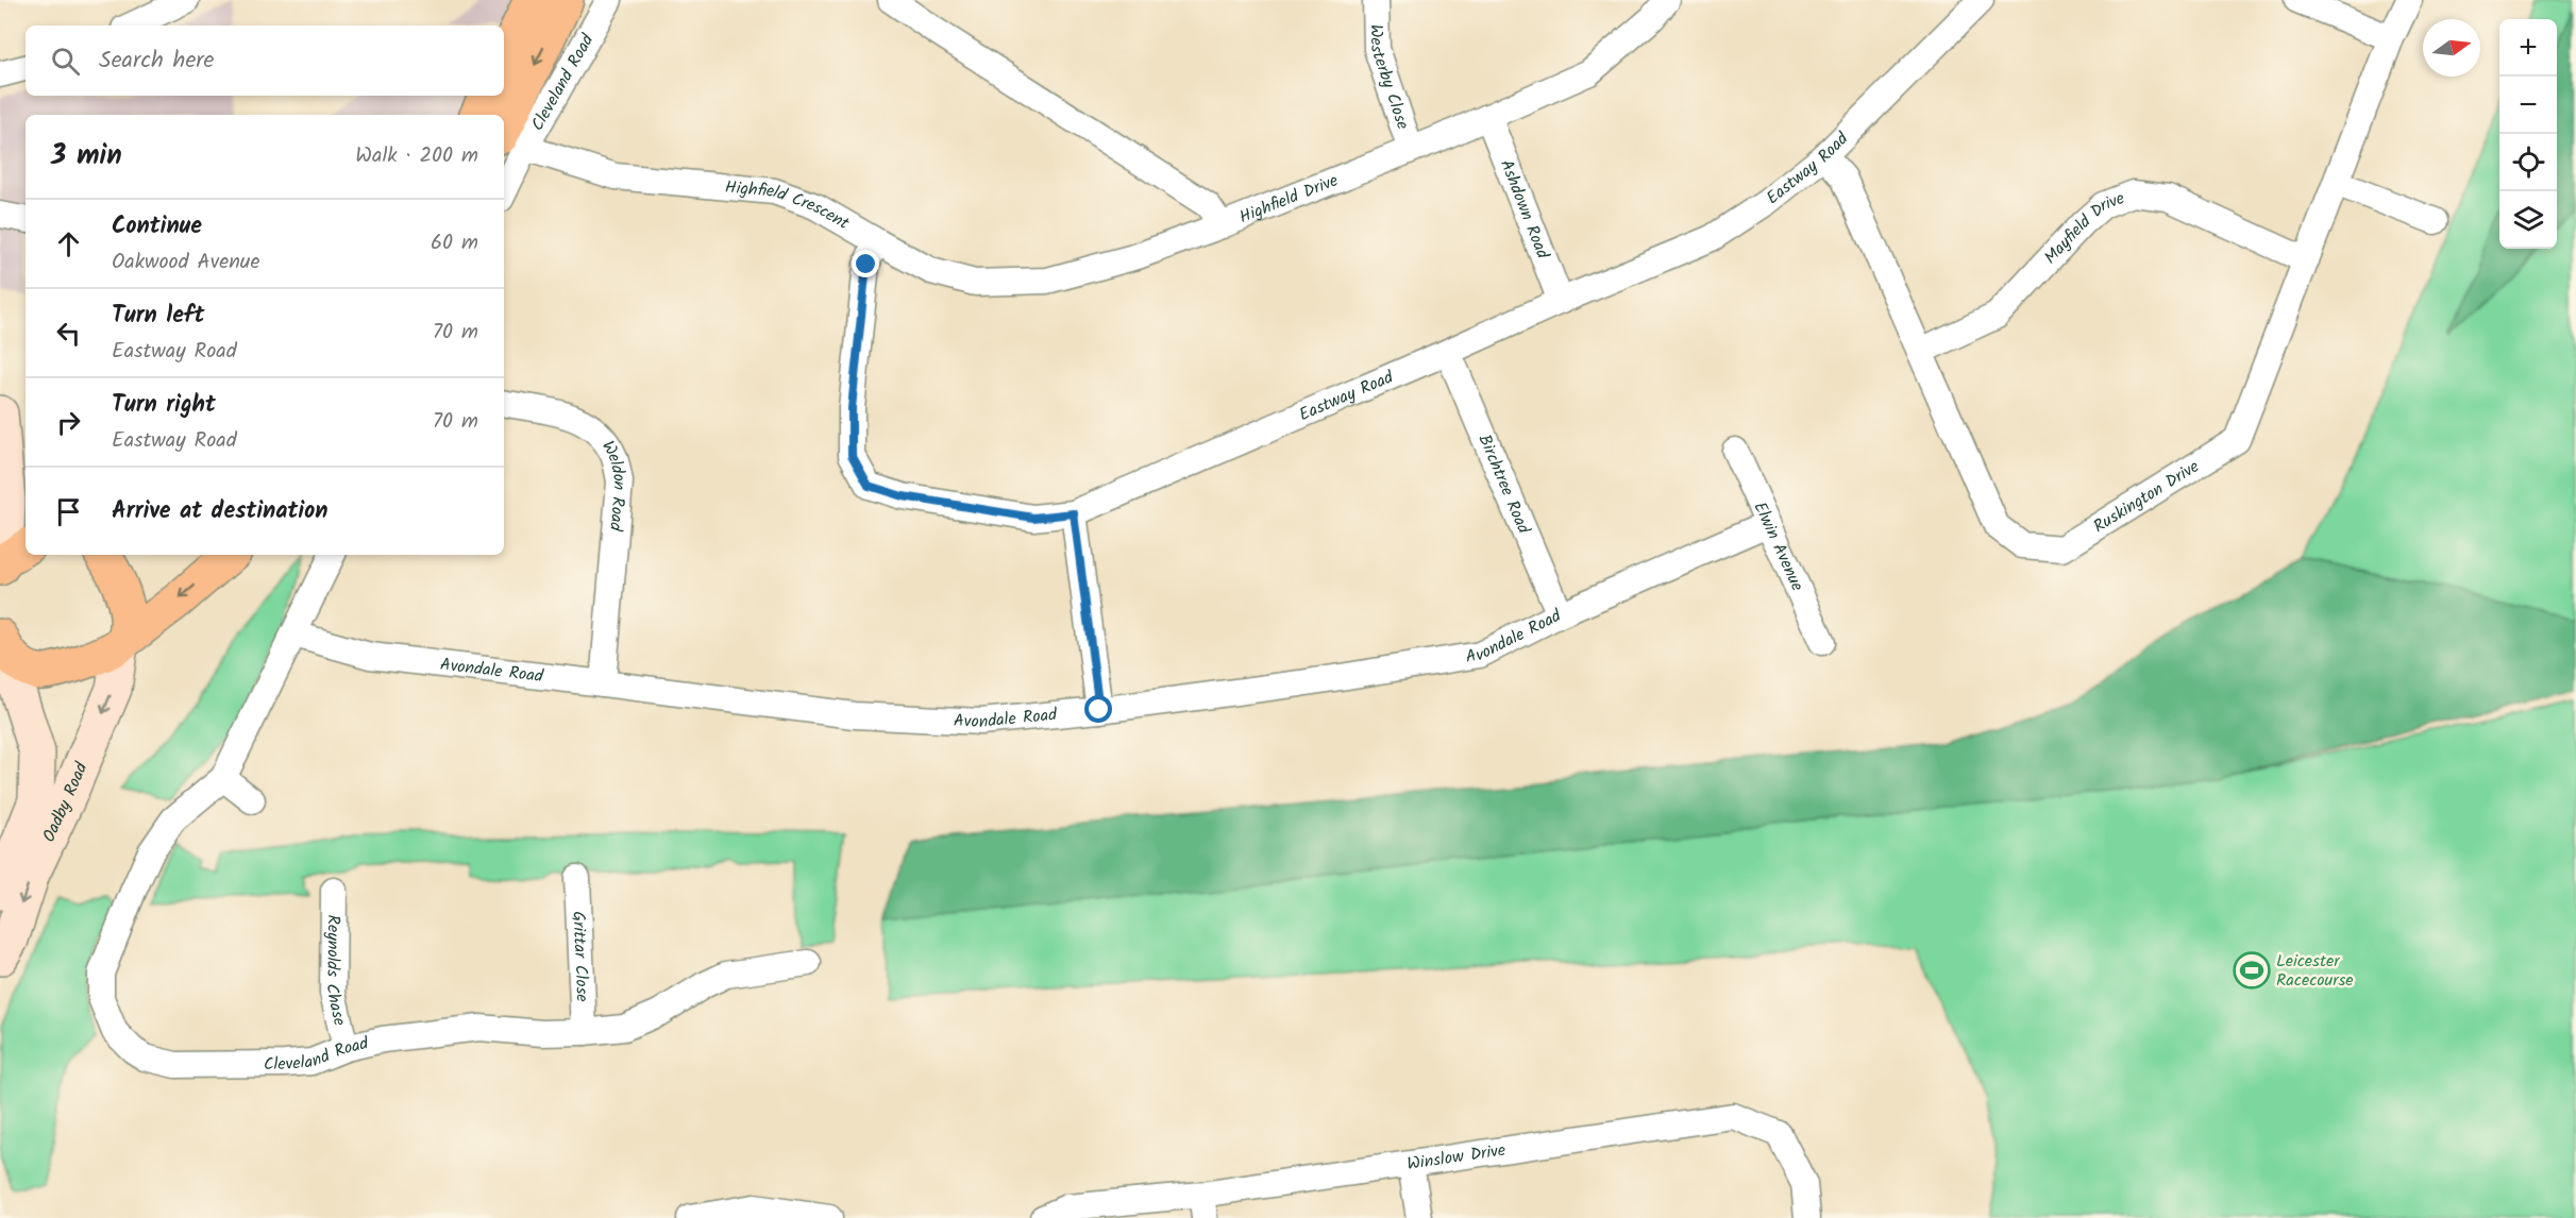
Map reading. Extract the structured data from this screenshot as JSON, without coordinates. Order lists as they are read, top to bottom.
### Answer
{
  "streets": {
    "main road": ["Oadby Road"],
    "street": [
      "Westerby Close",
      "Cleveland Road",
      "Eastway Road",
      "Highfield Drive",
      "Highfield Crescent",
      "Ashdown Road",
      "Mayfield Drive",
      "Birchtree Road",
      "Weldon Road",
      "Ruskington Drive",
      "Elwin Avenue",
      "Avondale Road",
      "Grittar Close",
      "Reynolds Chase",
      "Winslow Drive"
    ]
  },
  "crossings": [
    ["Westerby Close", "Highfield Drive"],
    ["Cleveland Road", "Highfield Crescent"],
    ["Cleveland Road", "Avondale Road"],
    ["Cleveland Road", "Grittar Close"],
    ["Cleveland Road", "Reynolds Chase"],
    ["Eastway Road", "Highfield Crescent"],
    ["Eastway Road", "Ashdown Road"],
    ["Eastway Road", "Birchtree Road"],
    ["Eastway Road", "Ruskington Drive"],
    ["Highfield Drive", "Highfield Crescent"],
    ["Highfield Drive", "Ashdown Road"],
    ["Mayfield Drive", "Ruskington Drive"],
    ["Birchtree Road", "Avondale Road"],
    ["Weldon Road", "Avondale Road"],
    ["Elwin Avenue", "Avondale Road"]
  ],
  "one_way": ["Oadby Road"],
  "places": {
    "sports": ["Leicester Racecourse"]
  },
  "north": "right",
  "page": {
    "map_buttons": ["+", "−"],
    "search": "Search here",
    "heading": ["3 min", "Walk · 200 m"],
    "list": [
      ["Continue", "Oakwood Avenue", "60 m"],
      ["Turn left", "Eastway Road", "70 m"],
      ["Turn right", "Eastway Road", "70 m"],
      "Arrive at destination"
    ]
  }
}
